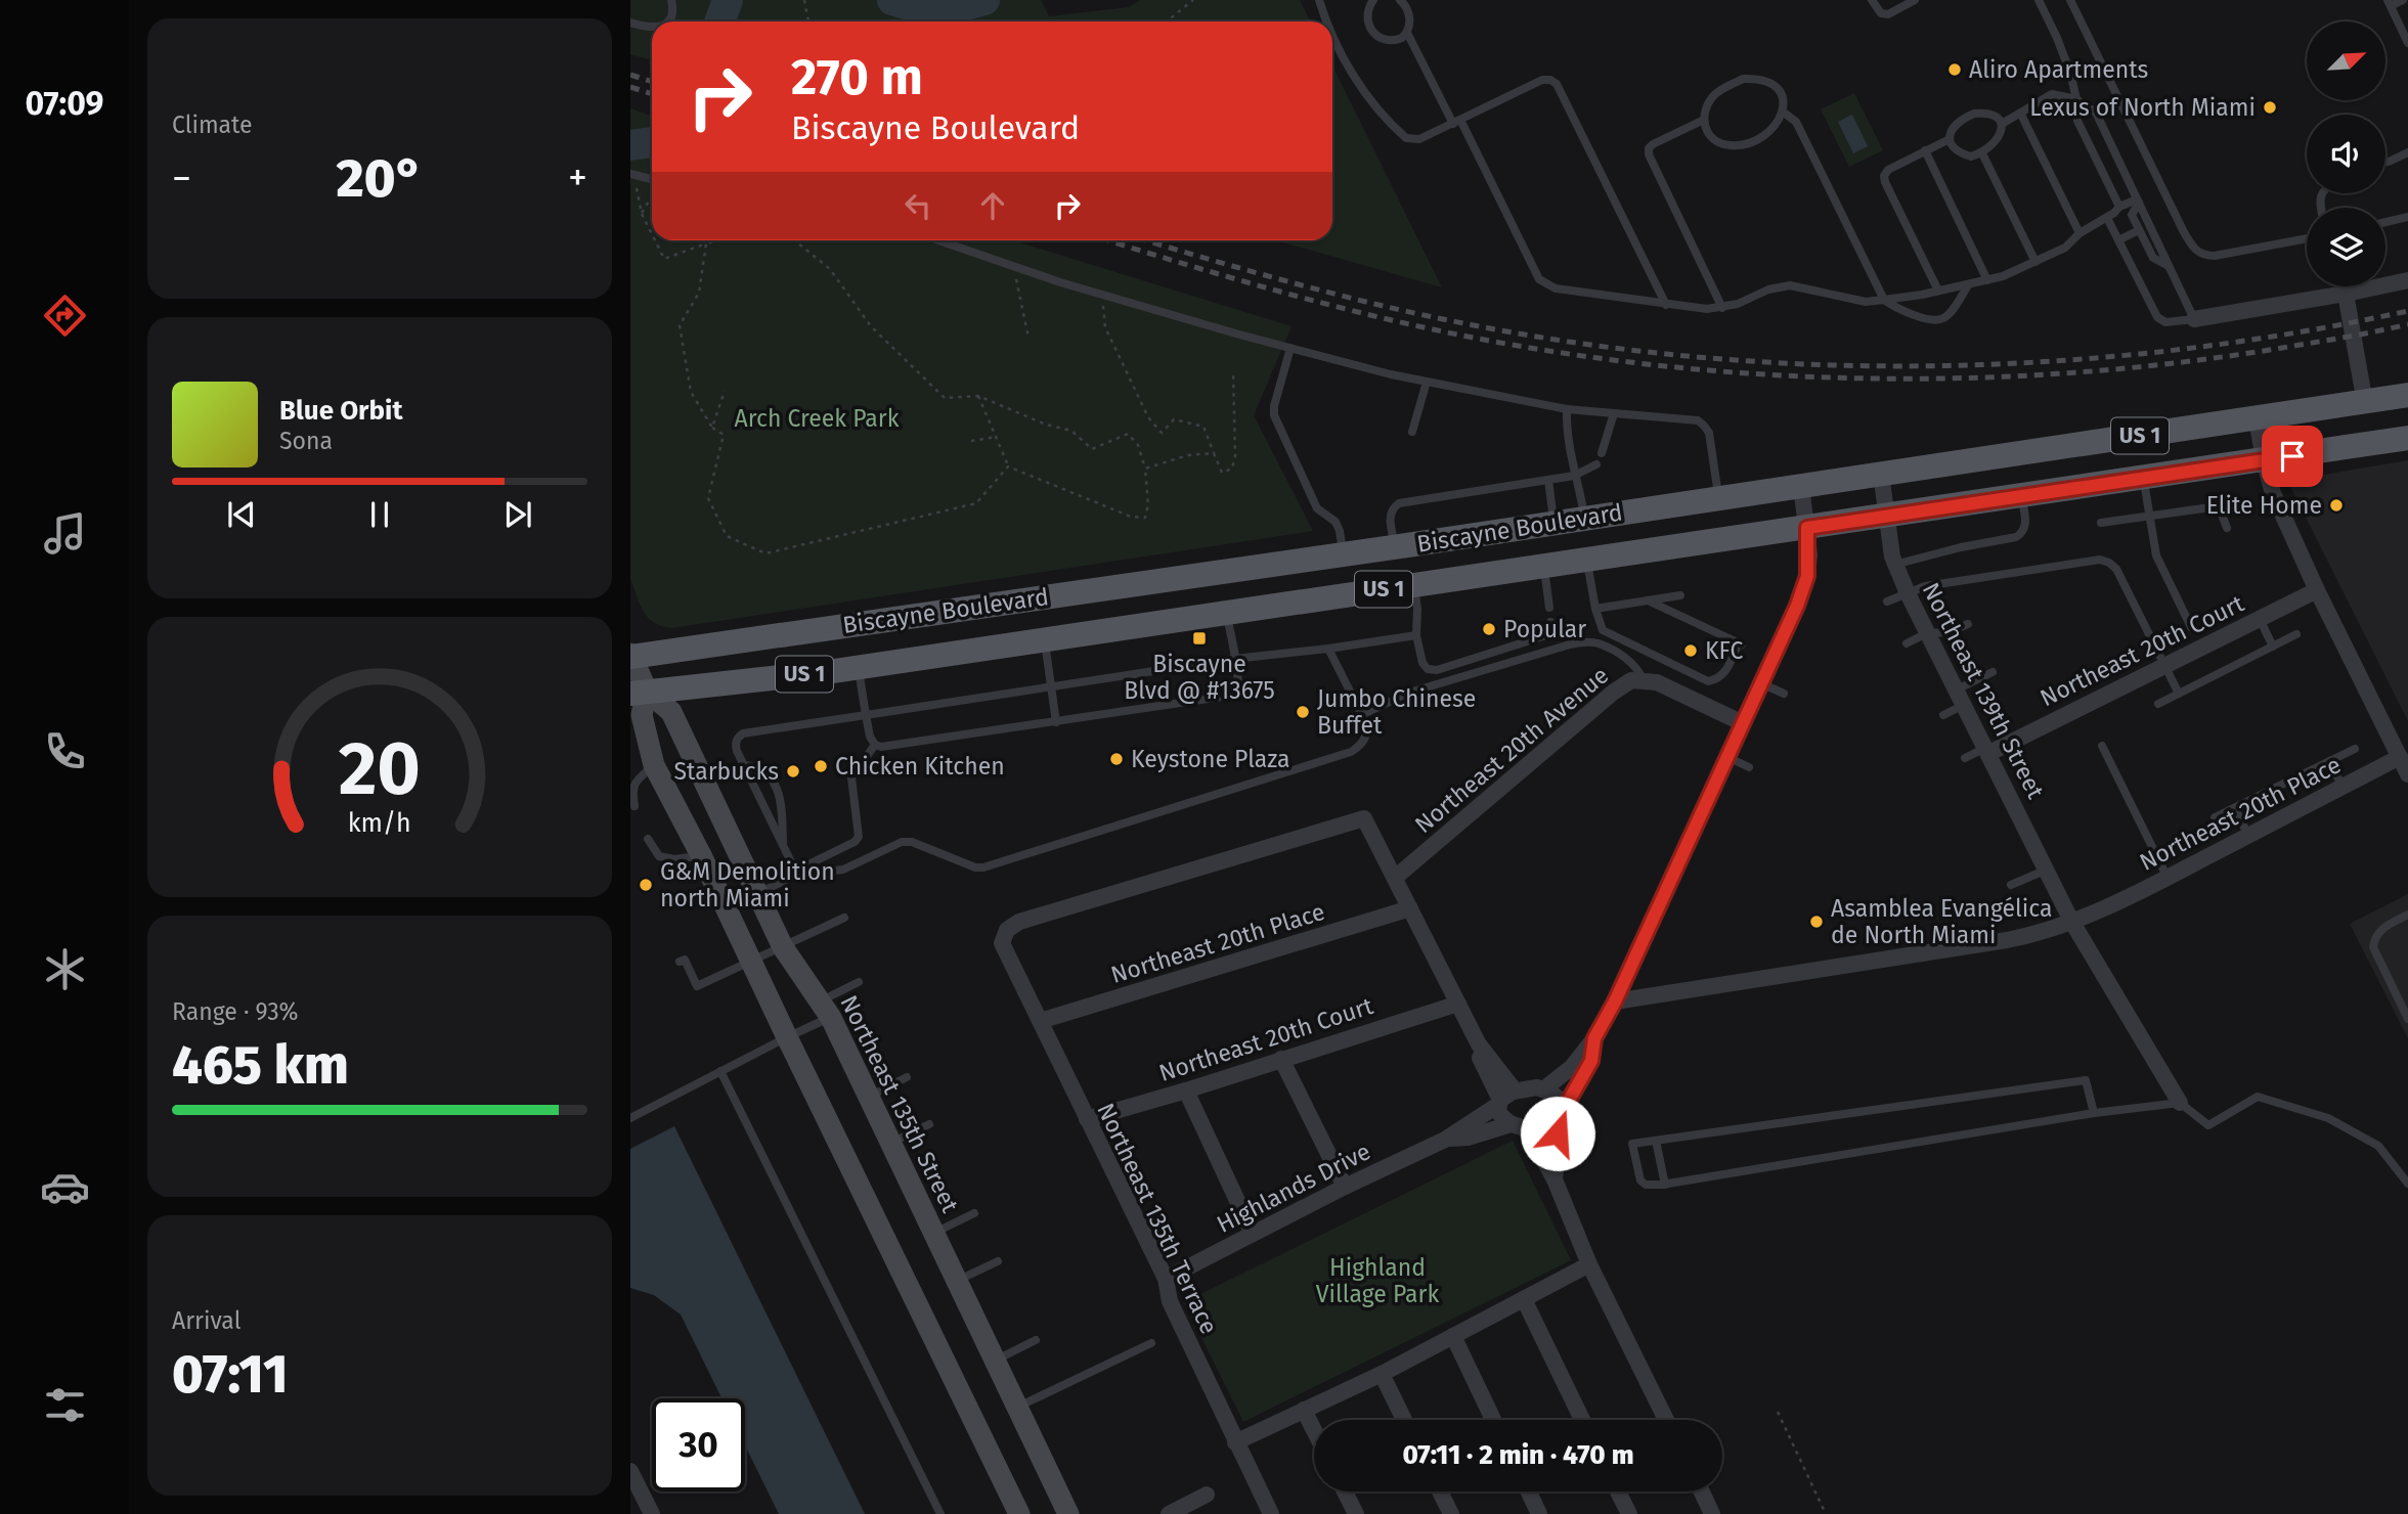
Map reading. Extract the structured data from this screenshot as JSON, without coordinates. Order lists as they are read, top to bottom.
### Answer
{
  "streets": {
    "main road": ["US 1", "Biscayne Boulevard"],
    "street": [
      "Northeast 20th Court",
      "Northeast 139th Street",
      "Northeast 20th Avenue",
      "Northeast 20th Place",
      "Northeast 135th Street",
      "Highlands Drive",
      "Northeast 135th Terrace"
    ]
  },
  "crossings": [
    ["Biscayne Boulevard", "Northeast 139th Street"],
    ["Biscayne Boulevard", "Northeast 135th Street"],
    ["Northeast 20th Court", "Northeast 139th Street"],
    ["Northeast 20th Court", "Northeast 135th Terrace"],
    ["Northeast 139th Street", "Northeast 20th Place"],
    ["Northeast 20th Avenue", "Northeast 135th Terrace"],
    ["Northeast 20th Place", "Northeast 135th Terrace"],
    ["Highlands Drive", "Northeast 135th Terrace"]
  ],
  "parks": ["Arch Creek Park", "Highland Village Park"],
  "places": {
    "other": [
      "Aliro Apartments",
      "Lexus of North Miami",
      "Elite Home",
      "Popular",
      "KFC",
      "Jumbo Chinese Buffet",
      "Keystone Plaza",
      "Chicken Kitchen",
      "Starbucks",
      "G&M Demolition north Miami",
      "Asamblea Evangélica de North Miami"
    ],
    "transit": ["Biscayne Blvd @ #13675"]
  },
  "north": "top right",
  "page": {
    "tabs": "07:09",
    "tile": [
      "Climate",
      ["Range · 93%", "465 km"],
      ["Arrival", "07:11"]
    ],
    "turn": ["270 m", "Biscayne Boulevard"],
    "heat": ["−", "20°", "+"],
    "song": ["Blue Orbit", "Sona"],
    "limit": "30",
    "trip": "07:11 · 2 min · 470 m",
    "gauge": ["20", "km/h"]
  }
}
